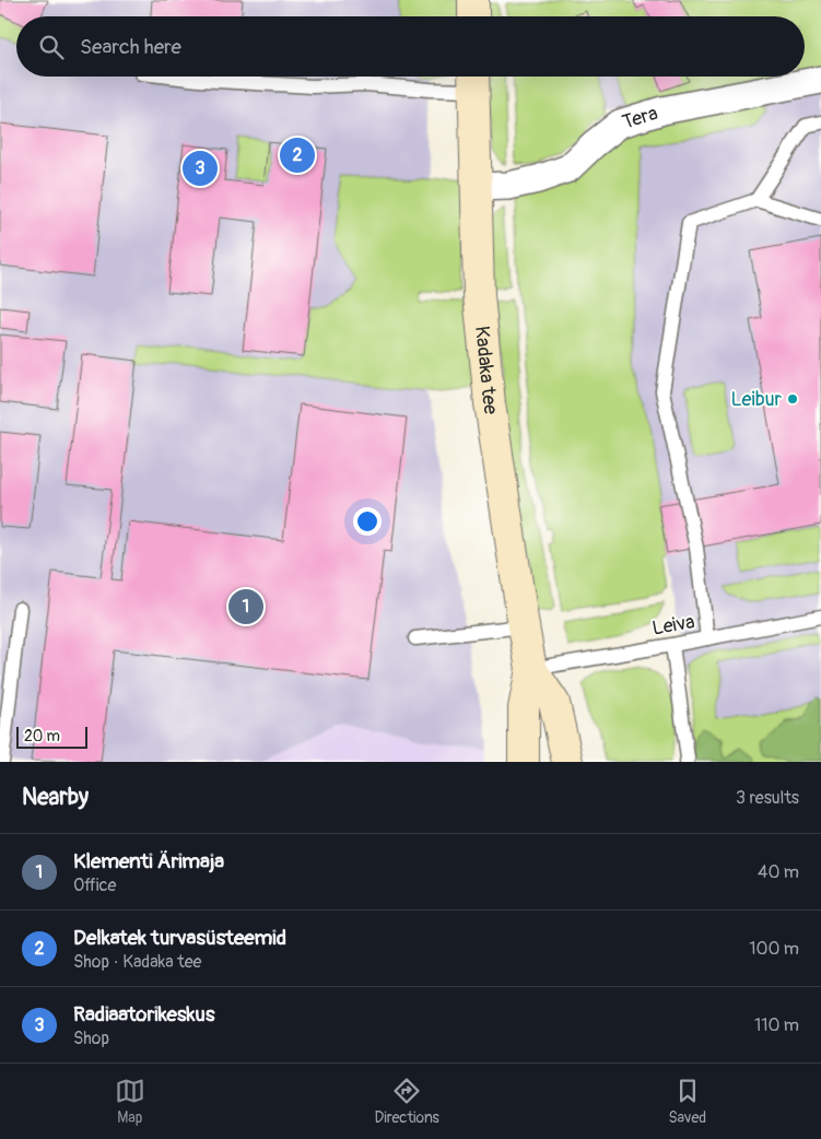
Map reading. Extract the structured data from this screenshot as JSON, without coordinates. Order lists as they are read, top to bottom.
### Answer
{
  "streets": {
    "main road": ["Kadaka tee"],
    "street": ["Tera"],
    "lane": ["Leiva"]
  },
  "crossings": [
    ["Tera", "Kadaka tee"],
    ["Kadaka tee", "Leiva"]
  ],
  "places": ["Leibur"],
  "scale_bar": "20 m",
  "page": {
    "search": "Search here",
    "pins": ["2", "3", "1"],
    "scale": "20 m",
    "heading": ["Nearby", "3 results"],
    "list": [
      {
        "mark": "1",
        "name": "Klementi Ärimaja",
        "note": "Office",
        "value": "40 m"
      },
      {
        "mark": "2",
        "name": "Delkatek turvasüsteemid",
        "note": "Shop · Kadaka tee",
        "value": "100 m"
      },
      {
        "mark": "3",
        "name": "Radiaatorikeskus",
        "note": "Shop",
        "value": "110 m"
      }
    ],
    "nav": ["Map", "Directions", "Saved"]
  }
}
